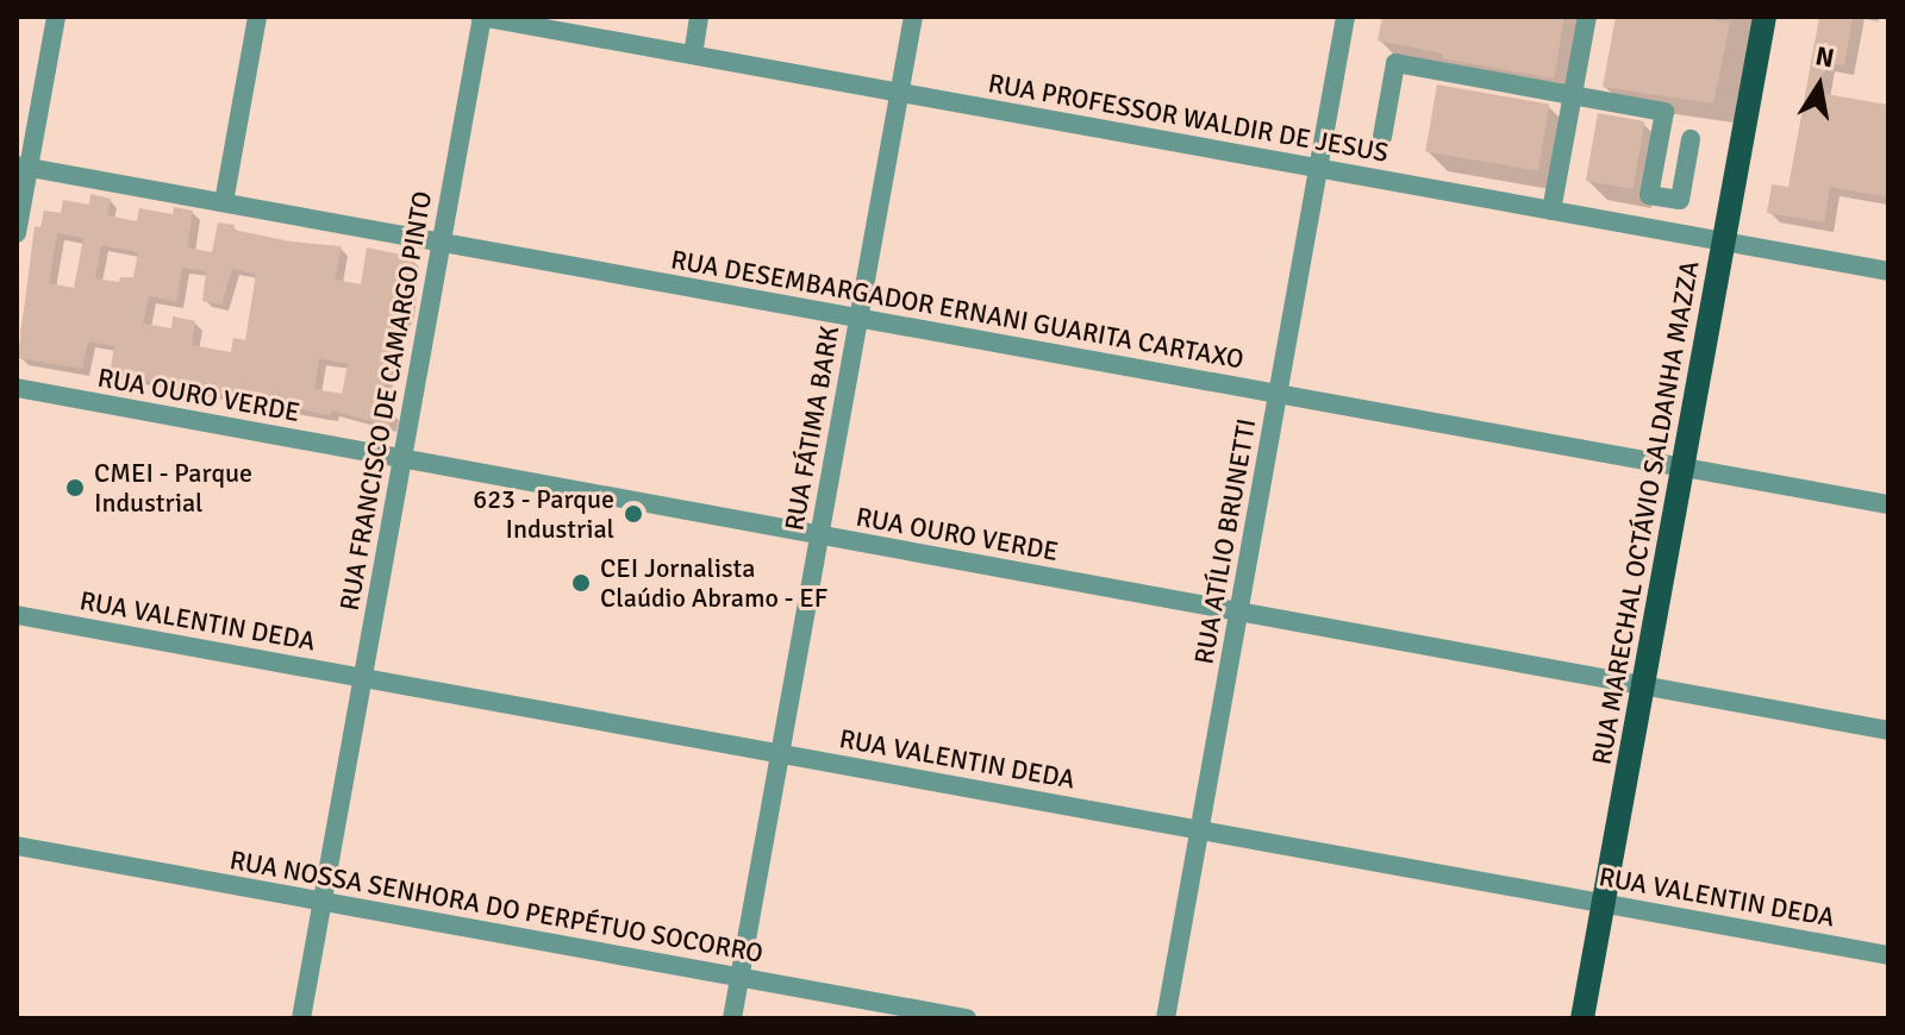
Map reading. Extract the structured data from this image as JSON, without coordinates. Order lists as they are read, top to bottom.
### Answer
{
  "streets": {
    "main road": ["RUA MARECHAL OCTÁVIO SALDANHA MAZZA"],
    "street": [
      "RUA PROFESSOR WALDIR DE JESUS",
      "RUA DESEMBARGADOR ERNANI GUARITA CARTAXO",
      "RUA OURO VERDE",
      "RUA FRANCISCO DE CAMARGO PINTO",
      "RUA FÁTIMA BARK",
      "RUA ATÍLIO BRUNETTI",
      "RUA VALENTIN DEDA",
      "RUA NOSSA SENHORA DO PERPÉTUO SOCORRO"
    ]
  },
  "crossings": [
    ["RUA PROFESSOR WALDIR DE JESUS", "RUA FRANCISCO DE CAMARGO PINTO"],
    ["RUA PROFESSOR WALDIR DE JESUS", "RUA FÁTIMA BARK"],
    ["RUA PROFESSOR WALDIR DE JESUS", "RUA MARECHAL OCTÁVIO SALDANHA MAZZA"],
    ["RUA PROFESSOR WALDIR DE JESUS", "RUA ATÍLIO BRUNETTI"],
    ["RUA DESEMBARGADOR ERNANI GUARITA CARTAXO", "RUA FRANCISCO DE CAMARGO PINTO"],
    ["RUA DESEMBARGADOR ERNANI GUARITA CARTAXO", "RUA FÁTIMA BARK"],
    ["RUA DESEMBARGADOR ERNANI GUARITA CARTAXO", "RUA MARECHAL OCTÁVIO SALDANHA MAZZA"],
    ["RUA DESEMBARGADOR ERNANI GUARITA CARTAXO", "RUA ATÍLIO BRUNETTI"],
    ["RUA OURO VERDE", "RUA FRANCISCO DE CAMARGO PINTO"],
    ["RUA OURO VERDE", "RUA FÁTIMA BARK"],
    ["RUA OURO VERDE", "RUA MARECHAL OCTÁVIO SALDANHA MAZZA"],
    ["RUA OURO VERDE", "RUA ATÍLIO BRUNETTI"],
    ["RUA FRANCISCO DE CAMARGO PINTO", "RUA VALENTIN DEDA"],
    ["RUA FRANCISCO DE CAMARGO PINTO", "RUA NOSSA SENHORA DO PERPÉTUO SOCORRO"],
    ["RUA FÁTIMA BARK", "RUA VALENTIN DEDA"],
    ["RUA FÁTIMA BARK", "RUA NOSSA SENHORA DO PERPÉTUO SOCORRO"],
    ["RUA MARECHAL OCTÁVIO SALDANHA MAZZA", "RUA VALENTIN DEDA"],
    ["RUA ATÍLIO BRUNETTI", "RUA VALENTIN DEDA"]
  ],
  "places": ["CMEI - Parque Industrial", "623 - Parque Industrial", "CEI Jornalista Claúdio Abramo - EF"],
  "north": "top"
}
